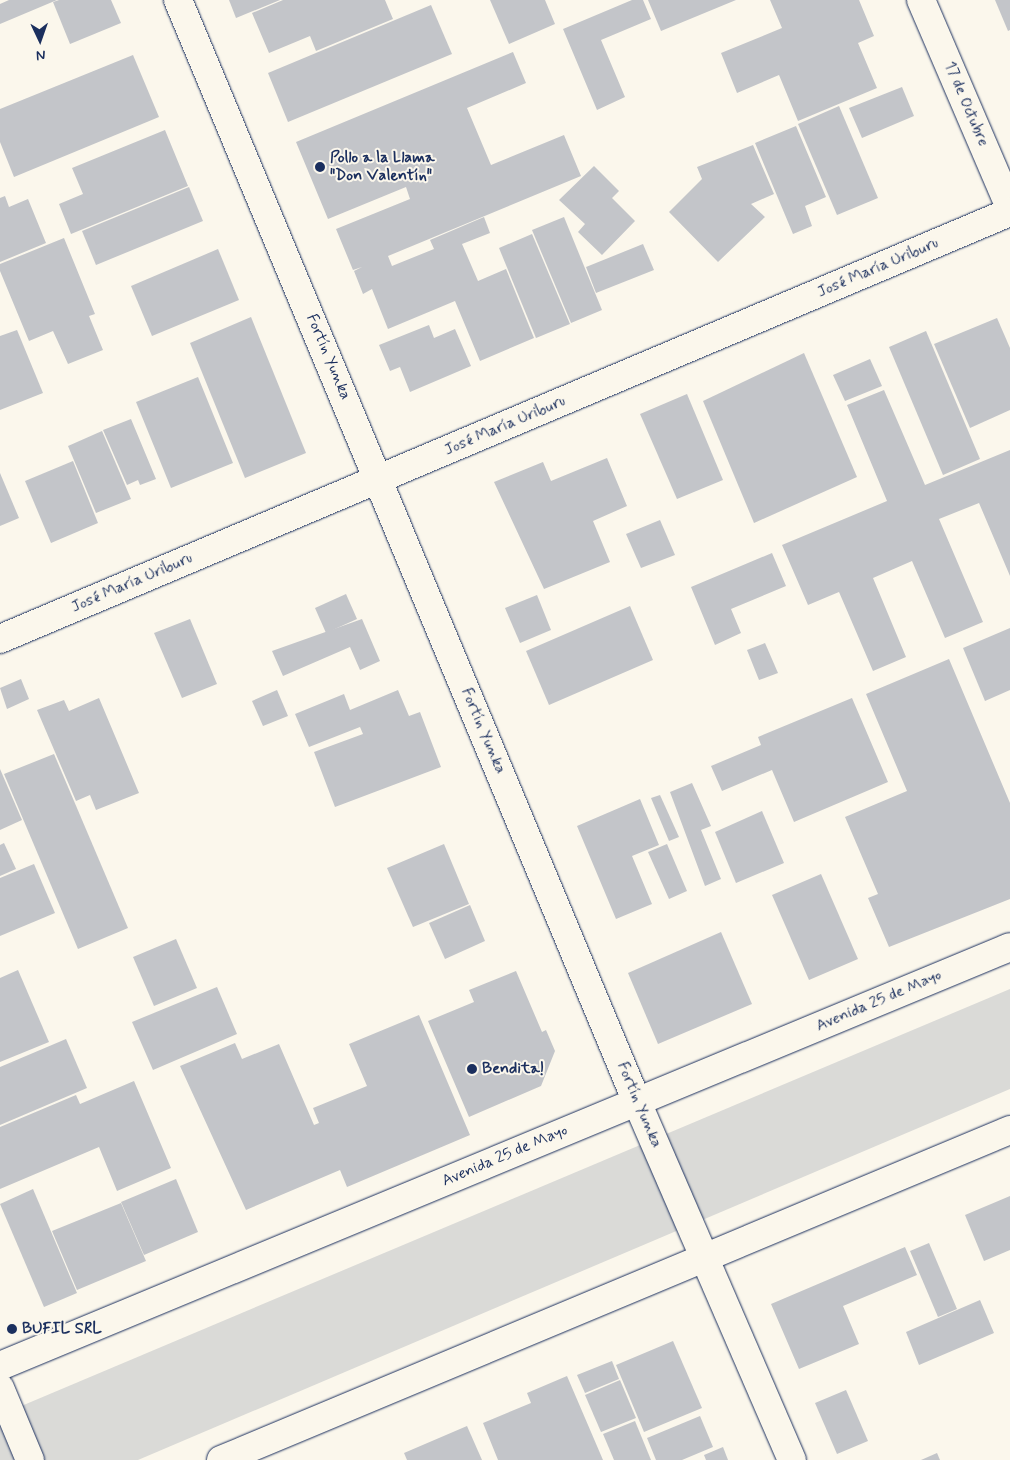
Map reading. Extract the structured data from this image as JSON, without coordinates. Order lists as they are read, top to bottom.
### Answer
{
  "streets": {
    "street": [
      "17 de Octubre",
      "José María Uriburu",
      "Fortín Yunka",
      "Avenida 25 de Mayo"
    ]
  },
  "crossings": [
    ["José María Uriburu", "Fortín Yunka"],
    ["Fortín Yunka", "Avenida 25 de Mayo"]
  ],
  "places": ["Pollo a la Llama \"Don Valentín\"", "Bendita!", "BUFIL SRL"],
  "north": "bottom"
}
